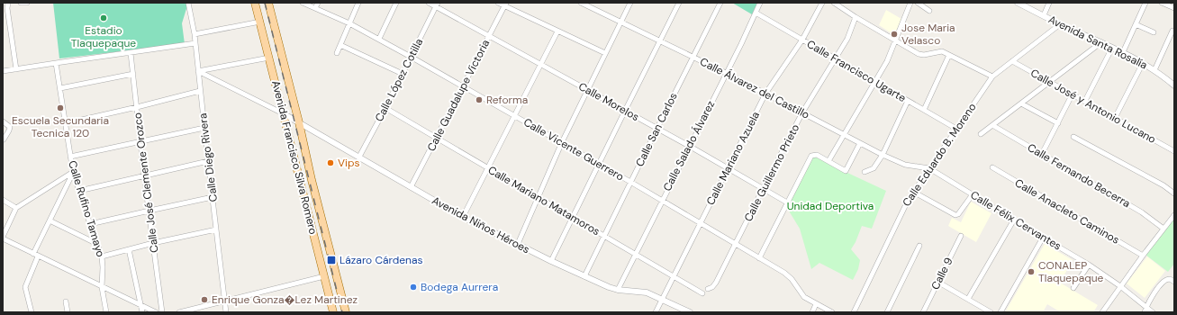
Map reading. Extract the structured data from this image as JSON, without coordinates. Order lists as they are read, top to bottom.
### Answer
{
  "streets": {
    "main road": ["Avenida Francisco Silva Romero"],
    "street": [
      "Avenida Santa Rosalía",
      "Calle Francisco Ugarte",
      "Calle López Cotilla",
      "Calle Álvarez del Castillo",
      "Calle Guadalupe Victoria",
      "Calle Morelos",
      "Calle José y Antonio Lucano",
      "Calle San Carlos",
      "Calle Salado Álvarez",
      "Calle Vicente Guerrero",
      "Calle Eduardo B. Moreno",
      "Calle Diego Rivera",
      "Calle Mariano Azuela",
      "Calle Guillermo Prieto",
      "Calle Fernando Becerra",
      "Calle José Clemente Orozco",
      "Calle Mariano Matamoros",
      "Calle Rufino Tamayo",
      "Calle Anacleto Caminos",
      "Calle Félix Cervantes",
      "Avenida Niños Héroes",
      "Calle 9"
    ]
  },
  "crossings": [
    ["Avenida Santa Rosalía", "Calle Eduardo B. Moreno"],
    ["Calle Francisco Ugarte", "Calle Salado Álvarez"],
    ["Calle Francisco Ugarte", "Calle Eduardo B. Moreno"],
    ["Calle Francisco Ugarte", "Calle Mariano Azuela"],
    ["Calle Francisco Ugarte", "Calle Guillermo Prieto"],
    ["Calle López Cotilla", "Calle Morelos"],
    ["Calle López Cotilla", "Calle Vicente Guerrero"],
    ["Calle López Cotilla", "Calle Mariano Matamoros"],
    ["Calle López Cotilla", "Avenida Niños Héroes"],
    ["Calle Álvarez del Castillo", "Calle San Carlos"],
    ["Calle Álvarez del Castillo", "Calle Salado Álvarez"],
    ["Calle Álvarez del Castillo", "Calle Eduardo B. Moreno"],
    ["Calle Álvarez del Castillo", "Calle Mariano Azuela"],
    ["Calle Álvarez del Castillo", "Calle Guillermo Prieto"],
    ["Calle Álvarez del Castillo", "Calle Félix Cervantes"],
    ["Calle Guadalupe Victoria", "Calle Morelos"],
    ["Calle Guadalupe Victoria", "Calle Vicente Guerrero"],
    ["Calle Guadalupe Victoria", "Calle Mariano Matamoros"],
    ["Calle Guadalupe Victoria", "Avenida Niños Héroes"],
    ["Calle Morelos", "Calle San Carlos"],
    ["Calle Morelos", "Calle Salado Álvarez"],
    ["Calle Morelos", "Calle Mariano Azuela"],
    ["Calle Morelos", "Calle Guillermo Prieto"],
    ["Calle José y Antonio Lucano", "Calle Eduardo B. Moreno"],
    ["Calle San Carlos", "Calle Vicente Guerrero"],
    ["Calle San Carlos", "Calle Mariano Matamoros"],
    ["Calle San Carlos", "Avenida Niños Héroes"],
    ["Calle Salado Álvarez", "Calle Vicente Guerrero"],
    ["Calle Salado Álvarez", "Calle Mariano Matamoros"],
    ["Calle Salado Álvarez", "Avenida Niños Héroes"],
    ["Calle Vicente Guerrero", "Calle Mariano Azuela"],
    ["Calle Vicente Guerrero", "Calle Guillermo Prieto"],
    ["Calle Eduardo B. Moreno", "Calle Félix Cervantes"],
    ["Avenida Francisco Silva Romero", "Avenida Niños Héroes"],
    ["Calle Mariano Azuela", "Calle Mariano Matamoros"],
    ["Calle Mariano Azuela", "Avenida Niños Héroes"]
  ],
  "parks": ["Unidad Deportiva"],
  "places": {
    "other": [
      "Estadio Tlaquepaque",
      "Jose Maria Velasco",
      "Reforma",
      "Escuela Secundaria Tecnica 120",
      "Vips",
      "CONALEP Tlaquepaque",
      "Bodega Aurrera",
      "Enrique Gonza�Lez Martinez"
    ],
    "transit": ["Lázaro Cárdenas"]
  }
}
